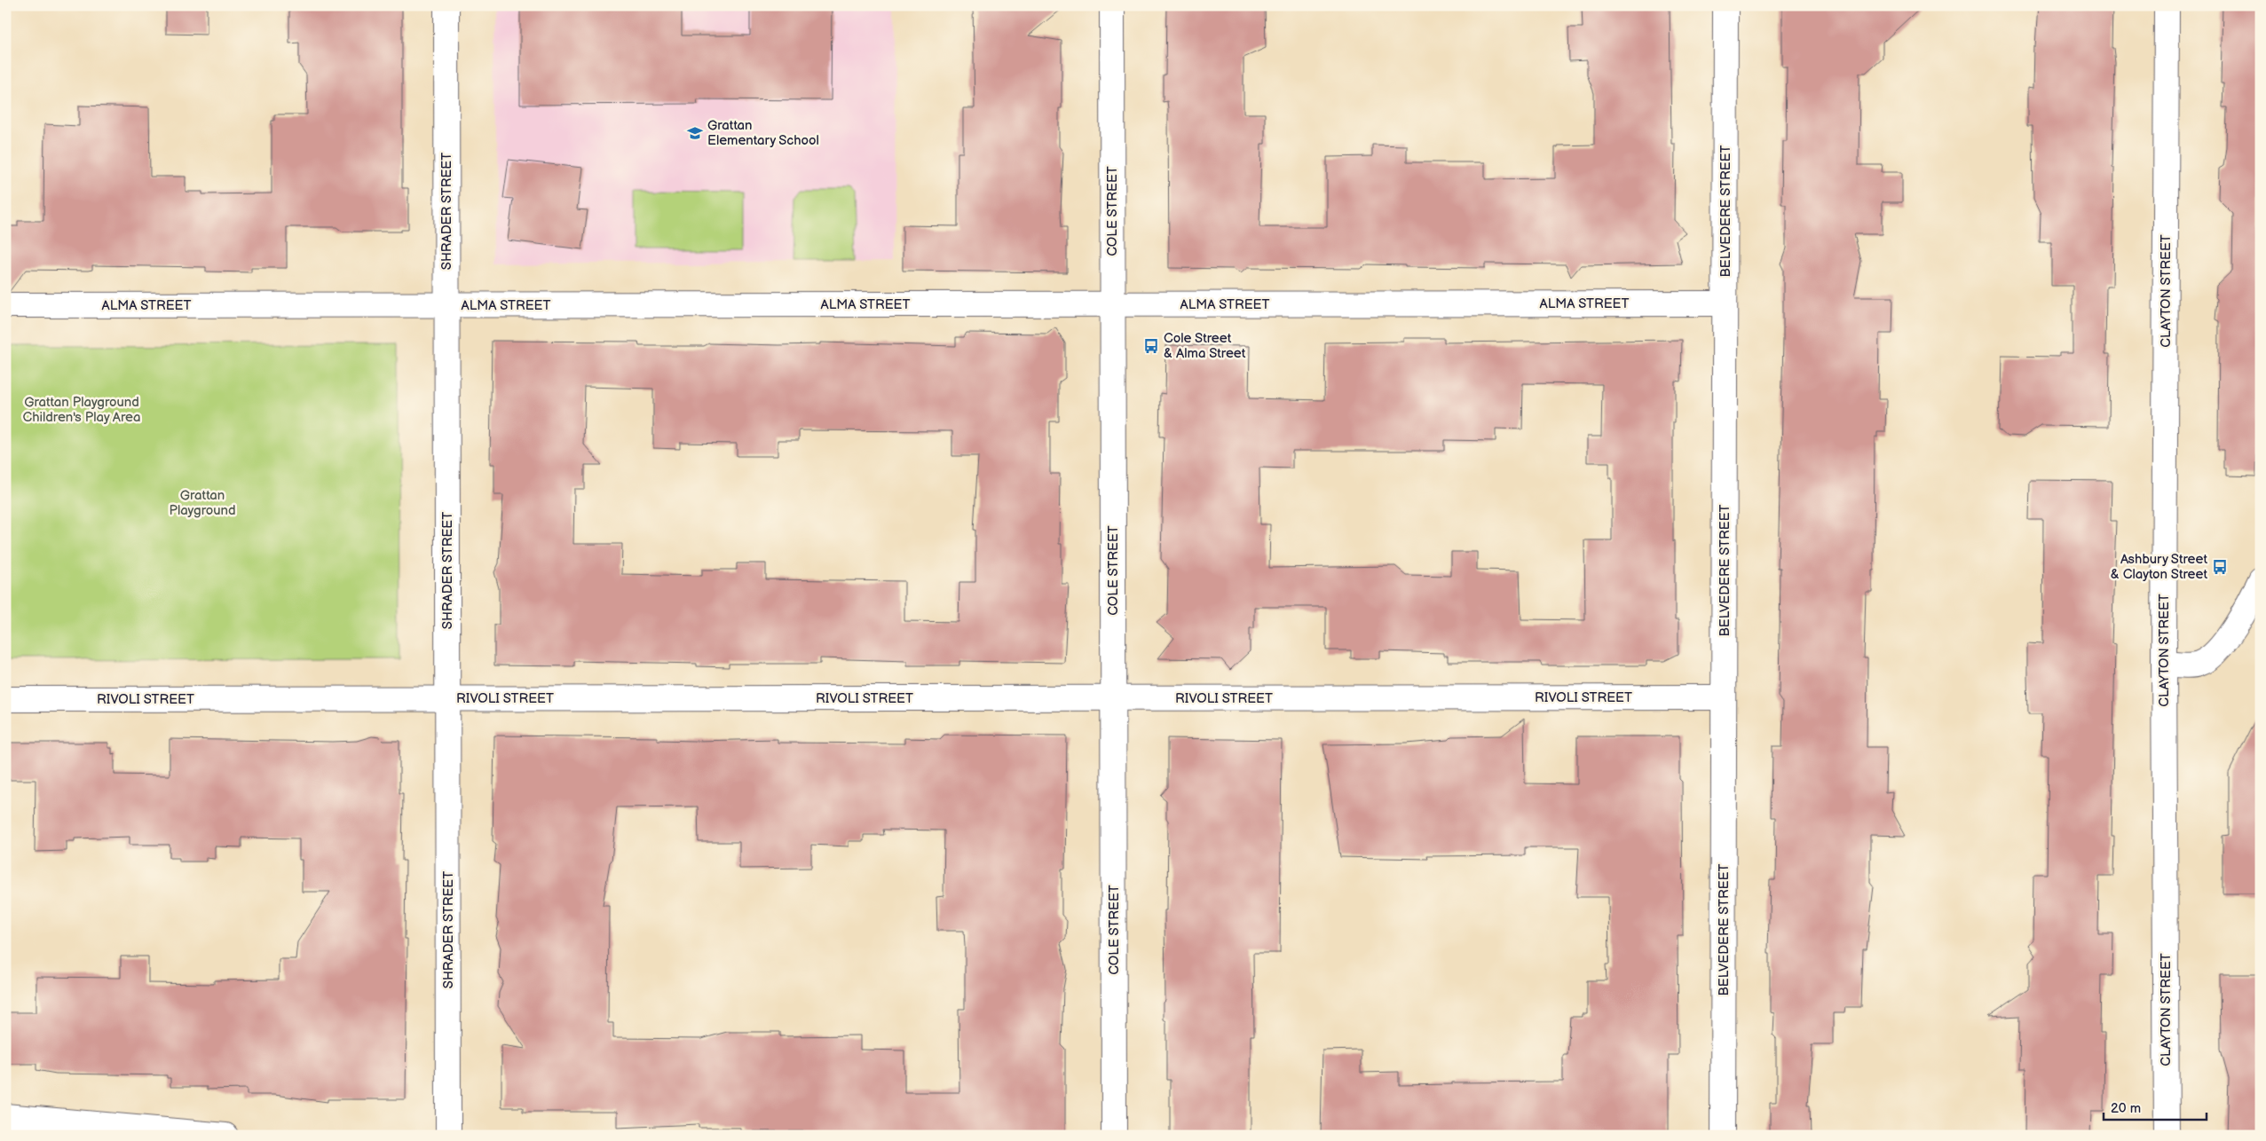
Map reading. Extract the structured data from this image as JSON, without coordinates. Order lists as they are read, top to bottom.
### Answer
{
  "streets": {
    "street": [
      "SHRADER STREET",
      "COLE STREET",
      "BELVEDERE STREET",
      "CLAYTON STREET",
      "ALMA STREET",
      "RIVOLI STREET"
    ]
  },
  "crossings": [
    ["SHRADER STREET", "ALMA STREET"],
    ["SHRADER STREET", "RIVOLI STREET"],
    ["COLE STREET", "ALMA STREET"],
    ["COLE STREET", "RIVOLI STREET"],
    ["BELVEDERE STREET", "ALMA STREET"],
    ["BELVEDERE STREET", "RIVOLI STREET"]
  ],
  "parks": ["Grattan Playground Children's Play Area", "Grattan Playground"],
  "places": {
    "school or university": ["Grattan Elementary School"],
    "bus stop": ["Cole Street & Alma Street", "Ashbury Street & Clayton Street"]
  },
  "scale_bar": "20 m"
}
